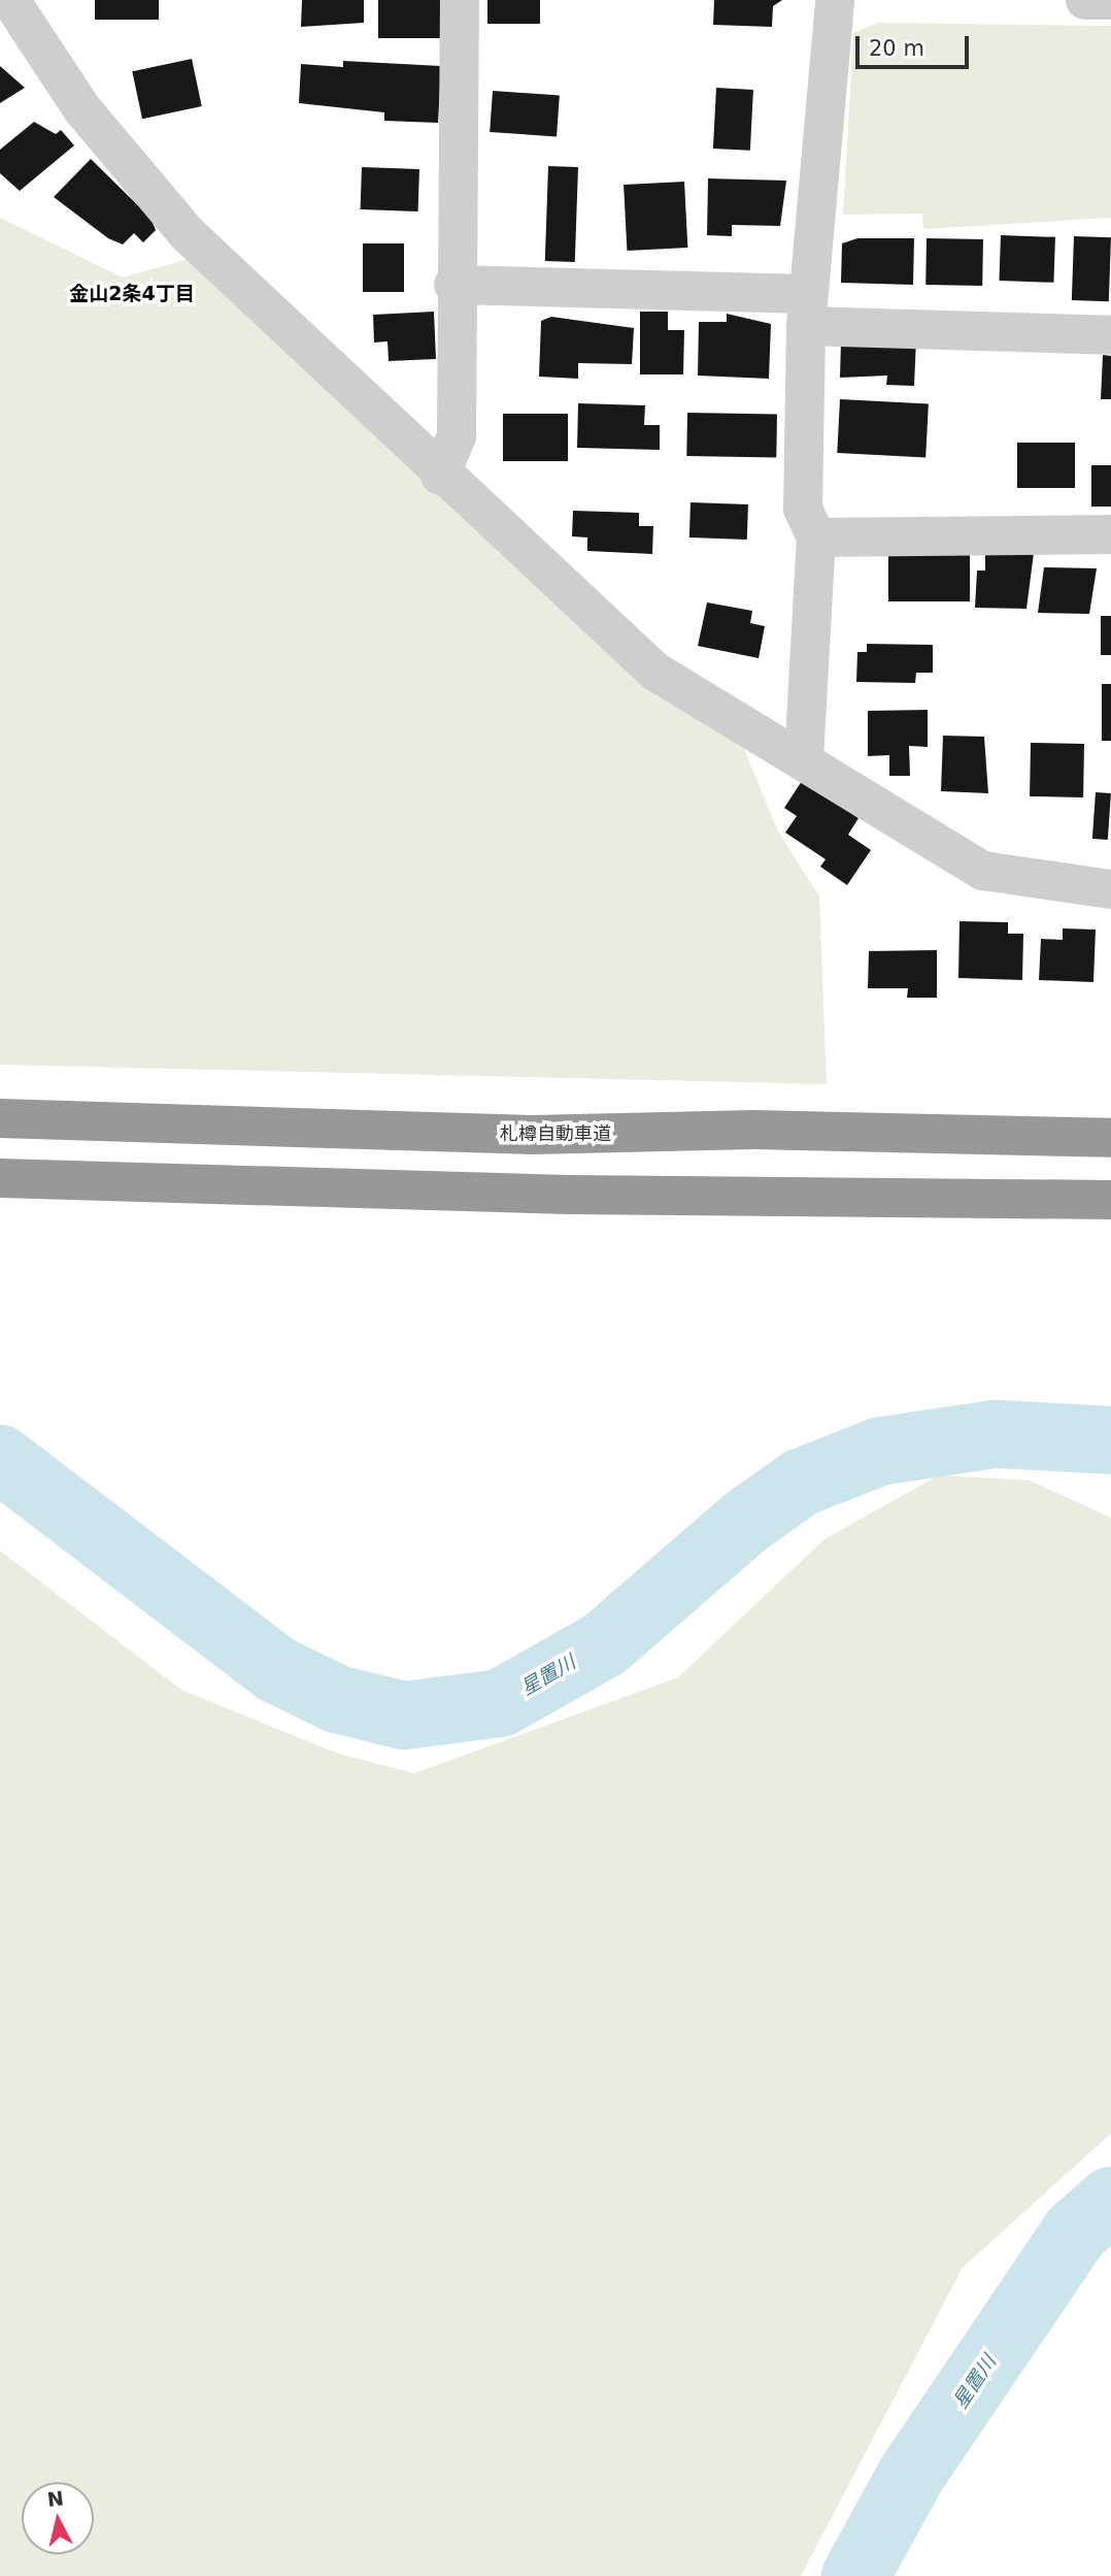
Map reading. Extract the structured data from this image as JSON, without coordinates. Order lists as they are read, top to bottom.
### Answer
{
  "streets": {
    "highway": ["札樽自動車道"]
  },
  "districts": ["金山2条4丁目"],
  "water": ["星置川"],
  "scale_bar": "20 m",
  "north": "top"
}
